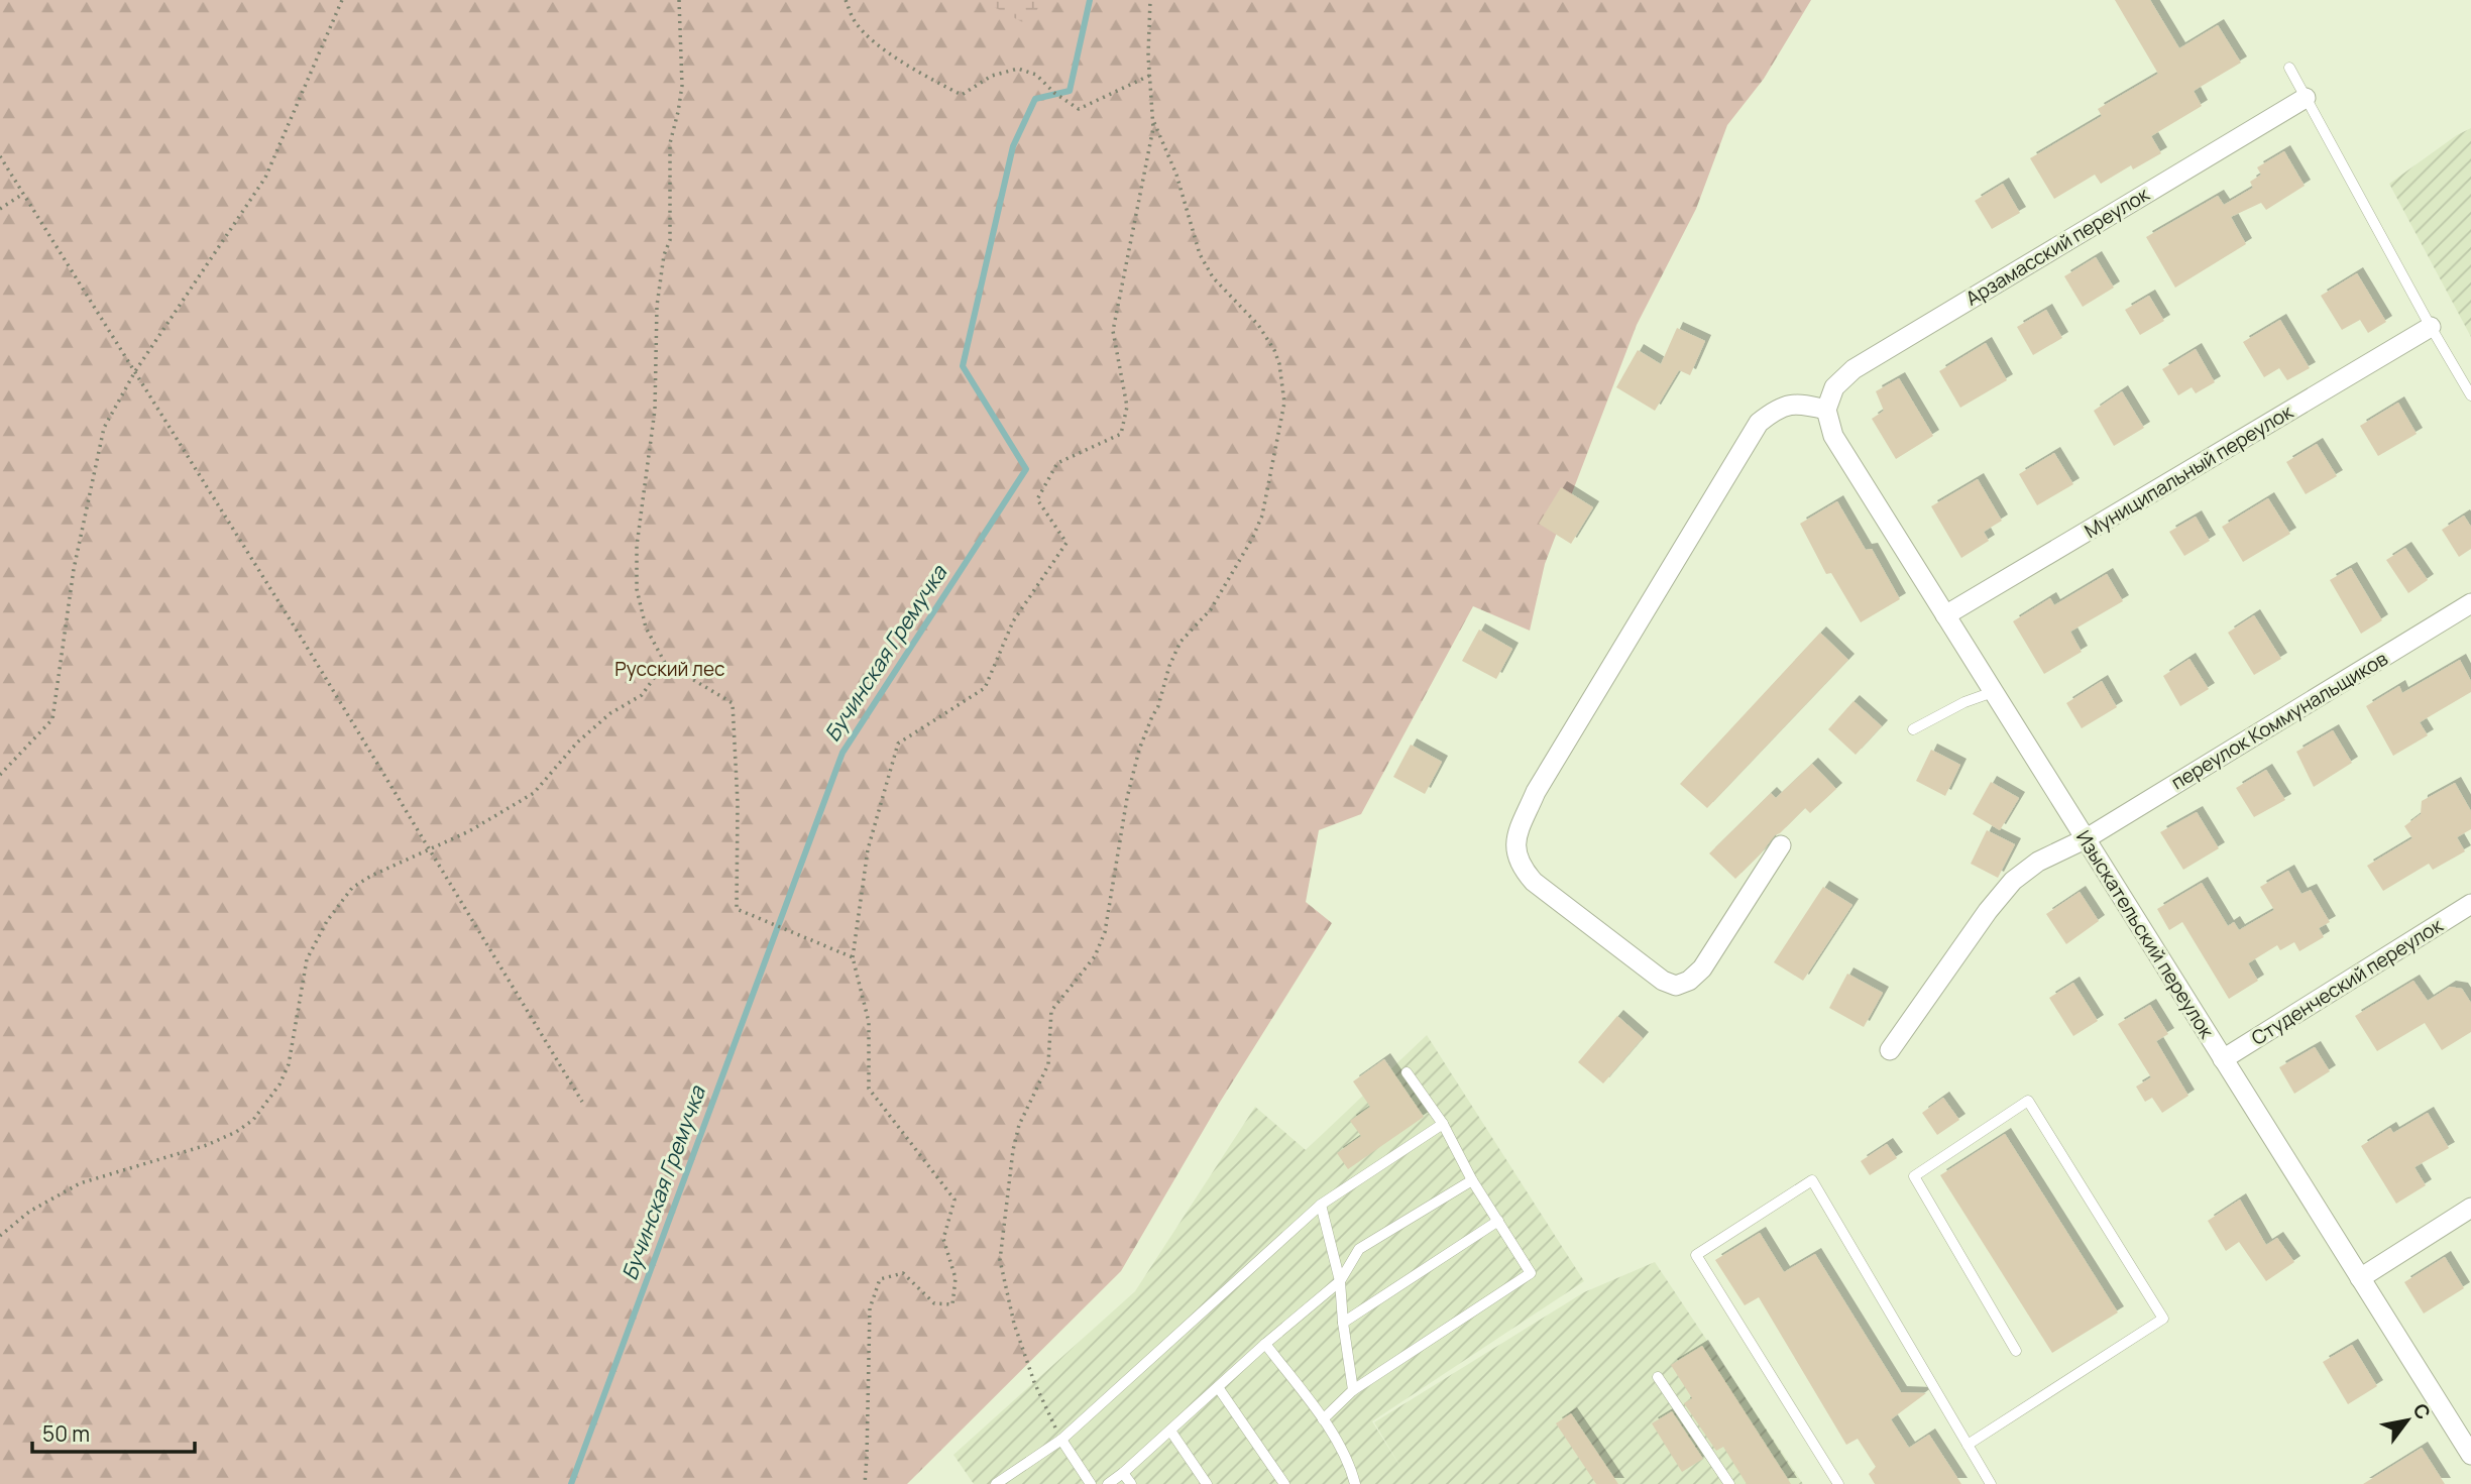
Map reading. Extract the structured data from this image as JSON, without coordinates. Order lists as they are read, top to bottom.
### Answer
{
  "streets": {
    "street": [
      "Арзамасский переулок",
      "Муниципальный переулок",
      "переулок Коммунальщиков",
      "Изыскательский переулок",
      "Студенческий переулок"
    ]
  },
  "crossings": [
    ["Арзамасский переулок", "Изыскательский переулок"],
    ["Муниципальный переулок", "Изыскательский переулок"],
    ["переулок Коммунальщиков", "Изыскательский переулок"],
    ["Изыскательский переулок", "Студенческий переулок"]
  ],
  "water": ["Бучинская Гремучка"],
  "parks": ["Русский лес"],
  "scale_bar": "50 m",
  "north": "top right"
}
